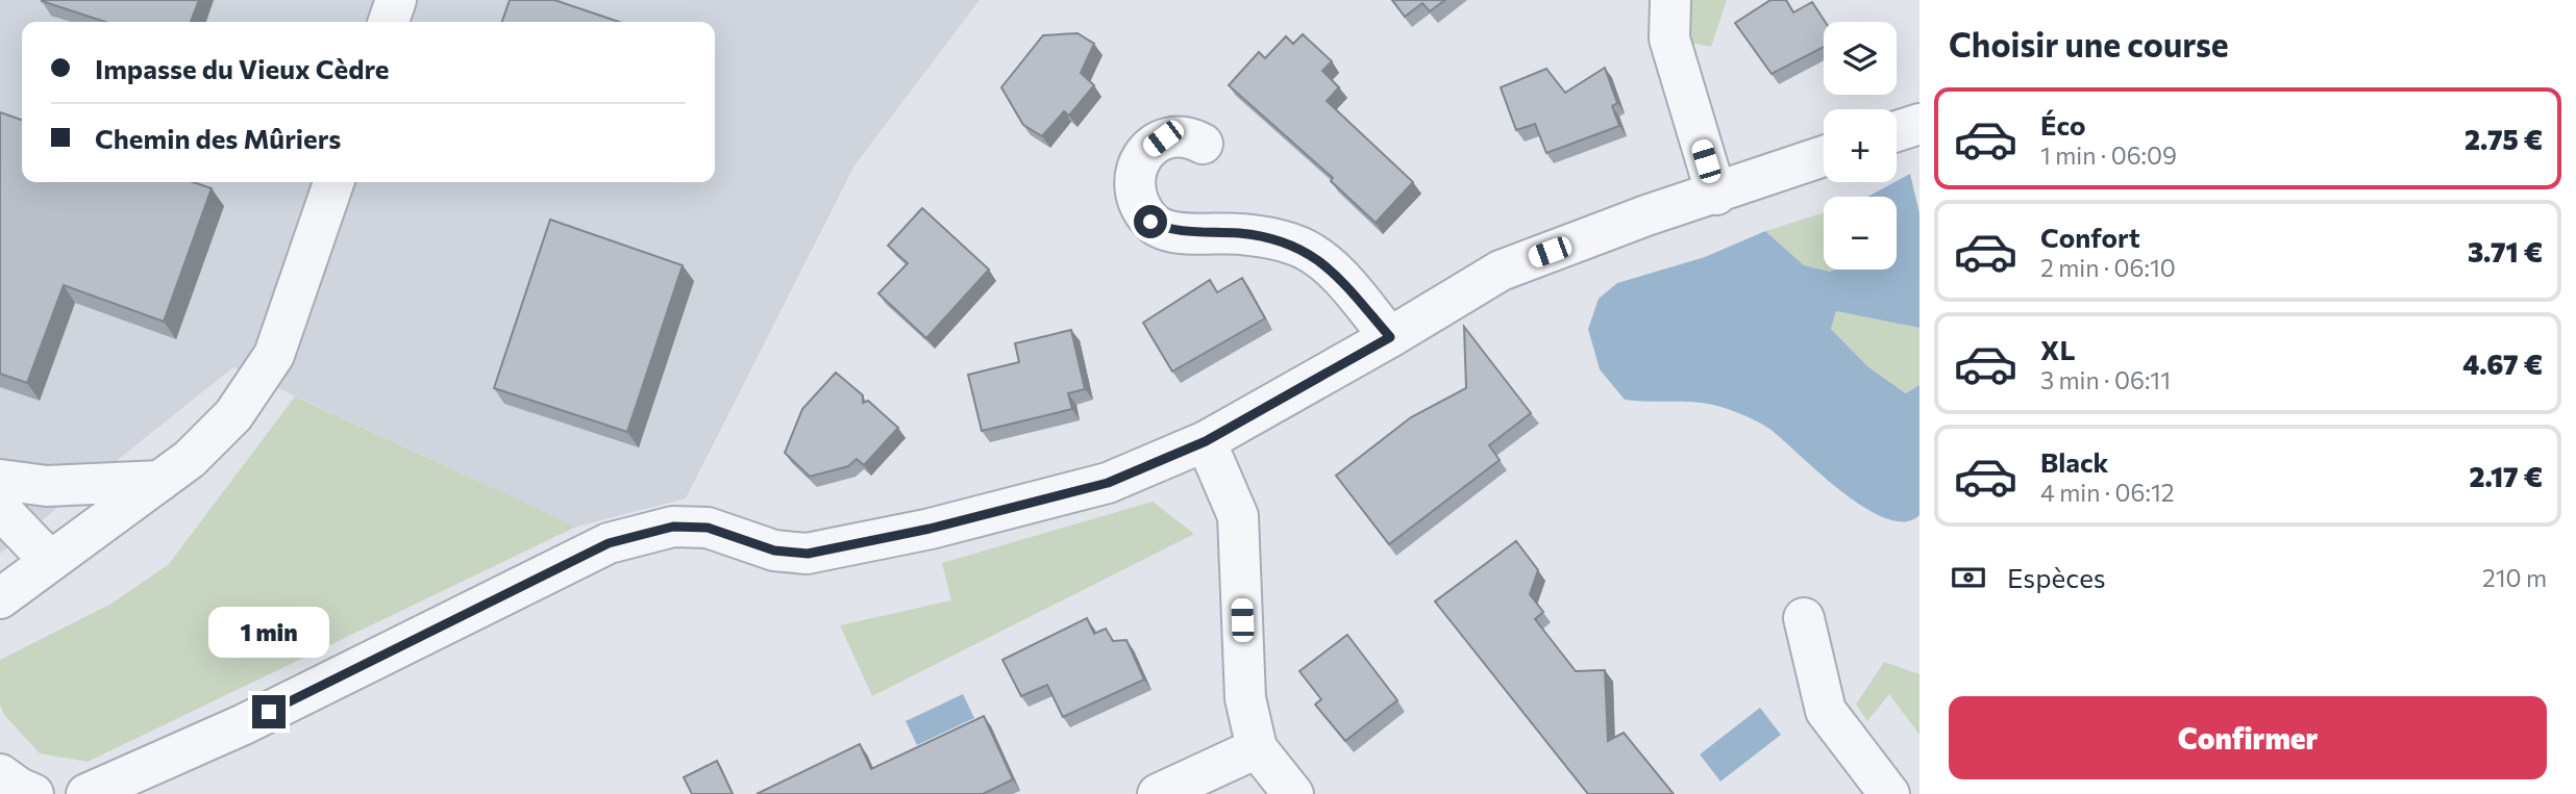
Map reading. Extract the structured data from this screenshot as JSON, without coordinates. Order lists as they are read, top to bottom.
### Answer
{
  "page": {
    "heading": "Choisir une course",
    "map_buttons": ["+", "−"],
    "banner": ["Impasse du Vieux Cèdre", "Chemin des Mûriers"],
    "list": [
      {
        "name": "Éco",
        "note": "1 min · 06:09",
        "value": "2.75 €"
      },
      {
        "name": "Confort",
        "note": "2 min · 06:10",
        "value": "3.71 €"
      },
      {
        "name": "XL",
        "note": "3 min · 06:11",
        "value": "4.67 €"
      },
      {
        "name": "Black",
        "note": "4 min · 06:12",
        "value": "2.17 €"
      }
    ],
    "pay": ["Espèces", "210 m"],
    "bubble": "1 min",
    "buttons": "Confirmer"
  }
}
